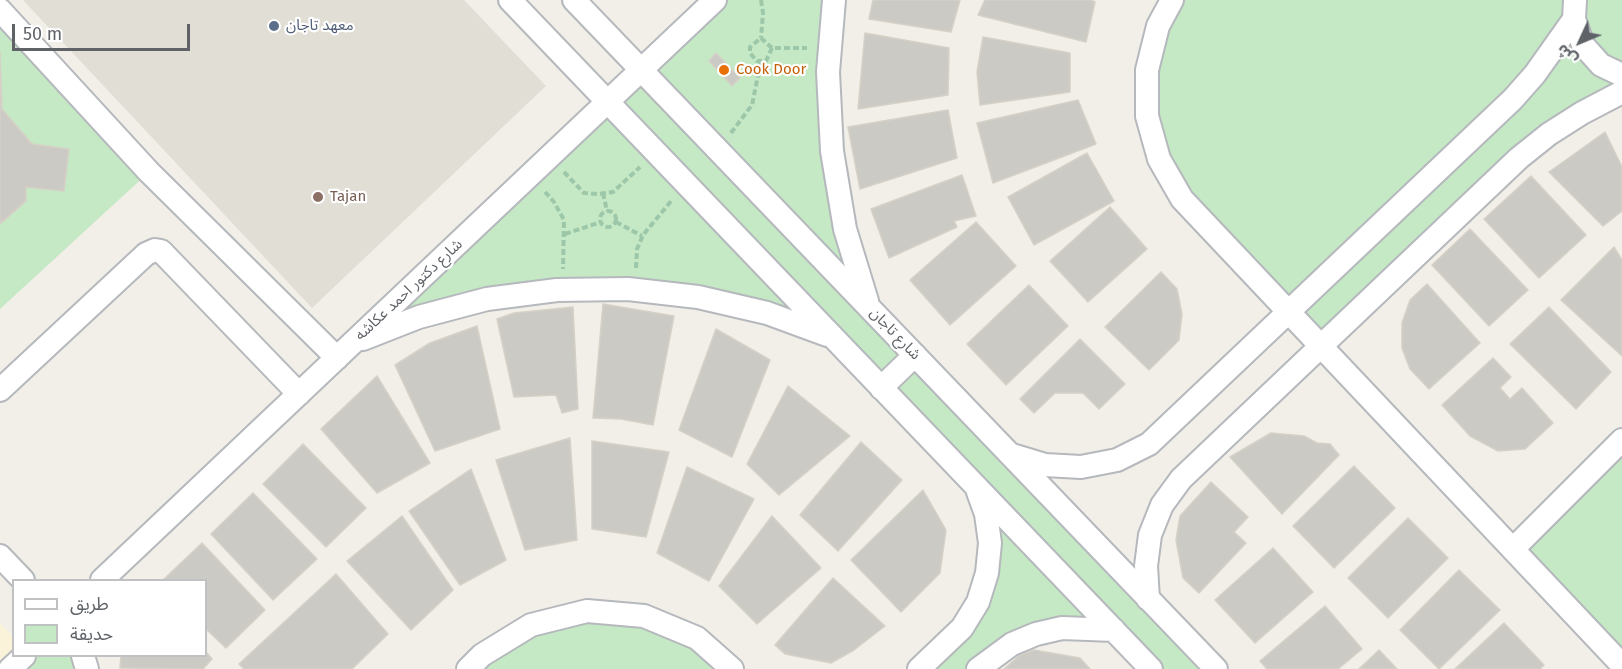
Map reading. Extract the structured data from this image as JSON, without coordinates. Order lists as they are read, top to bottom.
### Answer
{
  "streets": {
    "street": ["شارع دكتور احمد عكاشه", "شارع تاجان"]
  },
  "crossings": [
    ["شارع دكتور احمد عكاشه", "شارع تاجان"]
  ],
  "places": ["معهد تاجان", "Cook Door", "Tajan"],
  "legend": ["طريق", "حديقة"],
  "scale_bar": "50 m",
  "north": "bottom left"
}
